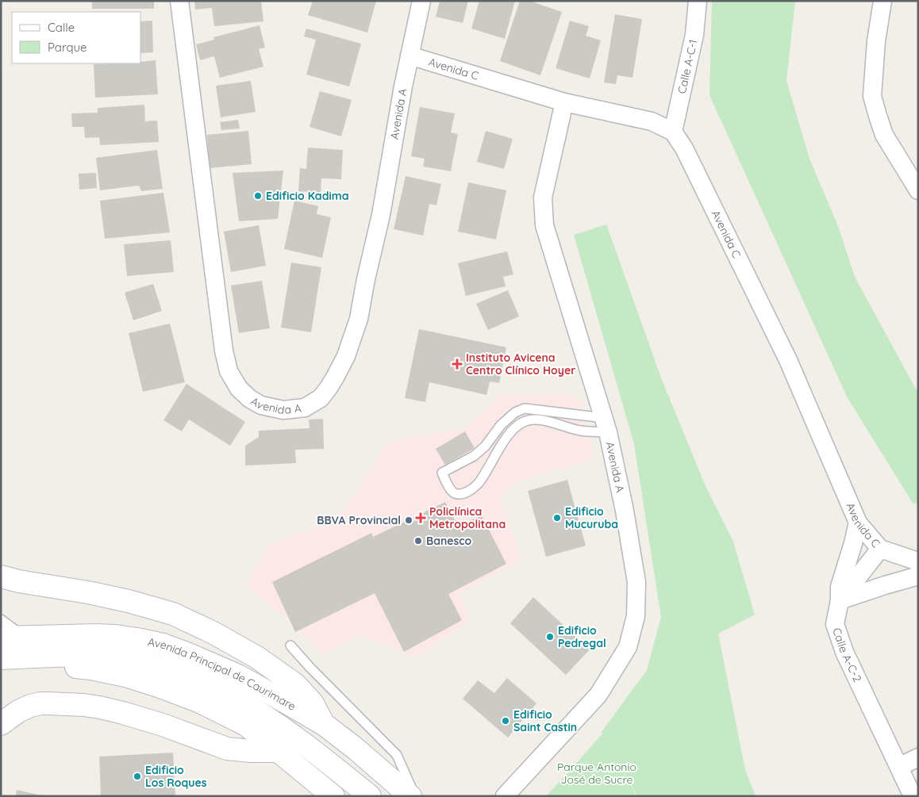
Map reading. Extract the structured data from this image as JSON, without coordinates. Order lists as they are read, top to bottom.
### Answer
{
  "streets": {
    "main road": ["Avenida Principal de Caurimare"],
    "street": [
      "Calle A-C-1",
      "Avenida C",
      "Avenida A",
      "Calle A-C-2"
    ]
  },
  "crossings": [
    ["Calle A-C-1", "Avenida C"],
    ["Avenida C", "Avenida A"],
    ["Avenida C", "Calle A-C-2"]
  ],
  "parks": ["Parque Antonio José de Sucre"],
  "places": {
    "other": [
      "Edificio Kadima",
      "Edificio Mucuruba",
      "BBVA Provincial",
      "Banesco",
      "Edificio Pedregal",
      "Edificio Saint Castin",
      "Edificio Los Roques"
    ],
    "health": ["Instituto Avicena Centro Clínico Hoyer", "Policlínica Metropolitana"]
  },
  "legend": ["Calle", "Parque"]
}
